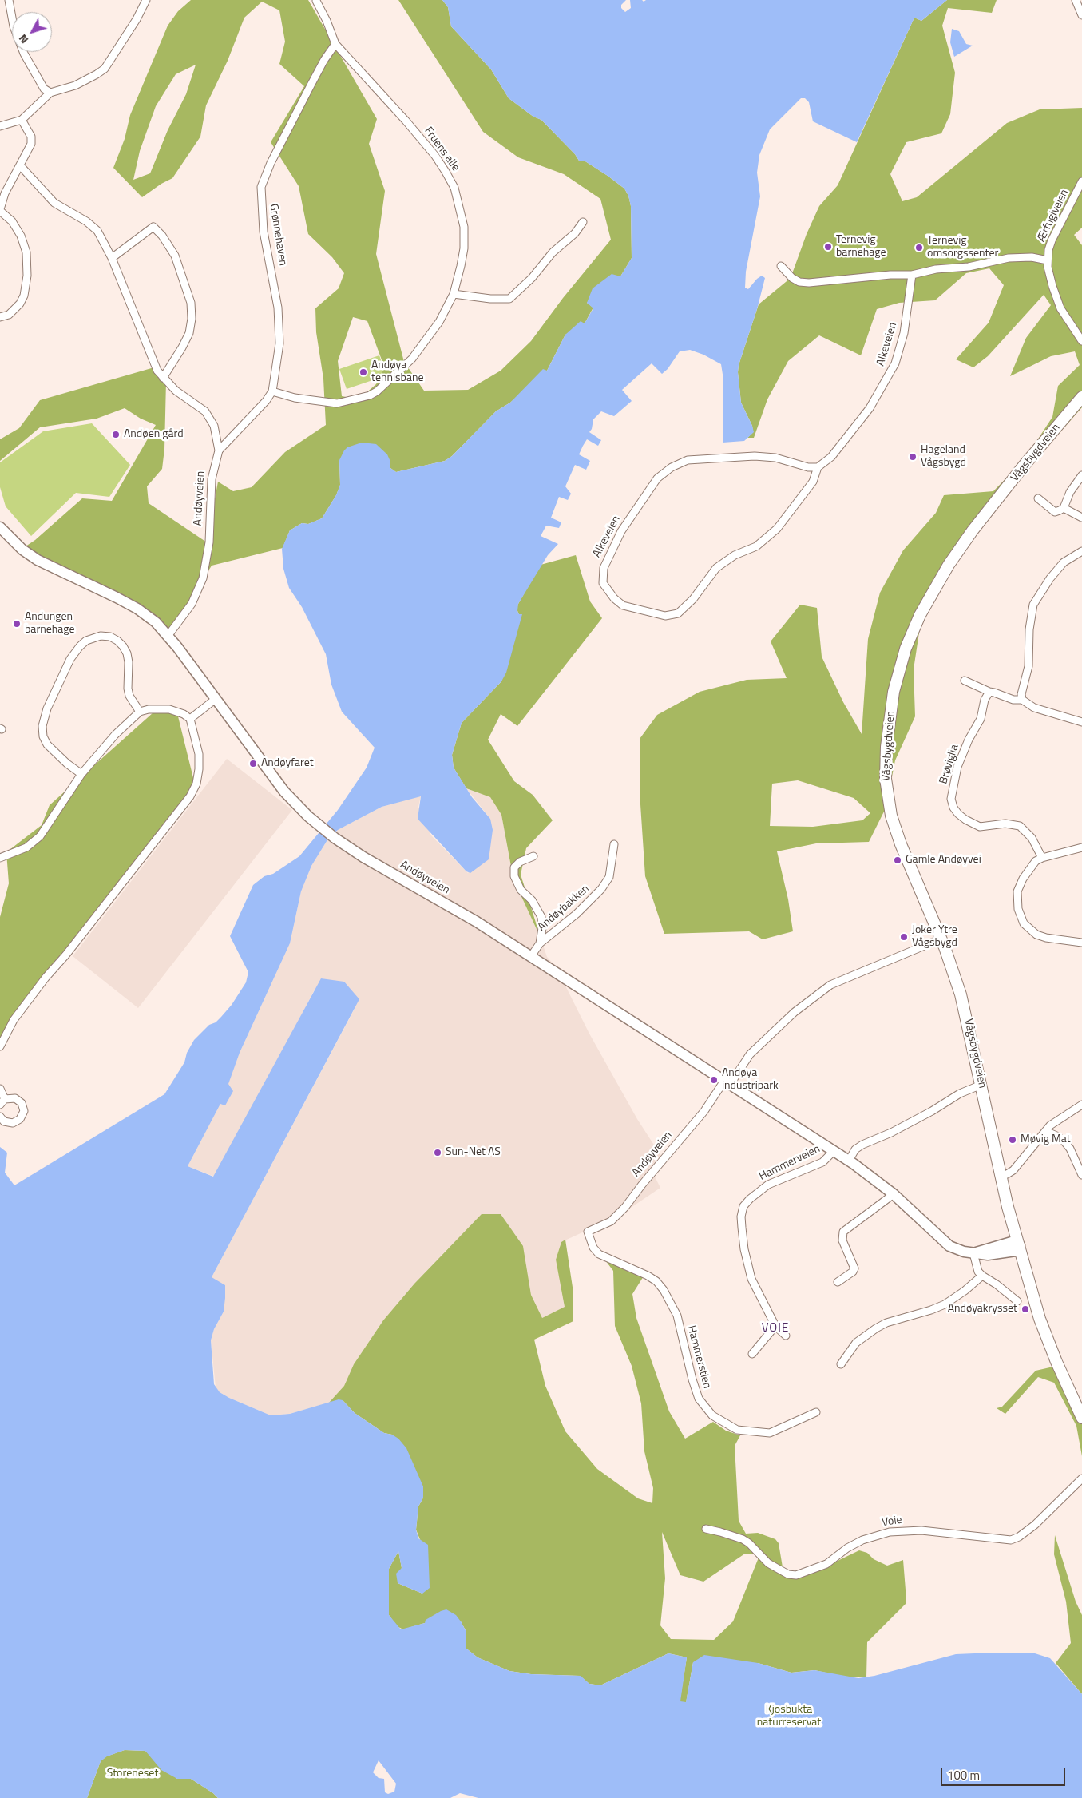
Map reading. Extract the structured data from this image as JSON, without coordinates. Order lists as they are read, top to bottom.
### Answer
{
  "streets": {
    "main road": ["Vågsbygdveien"],
    "street": [
      "Fruens alle",
      "Ærfuglveien",
      "Grønnehaven",
      "Alkeveien",
      "Andøyveien",
      "Brøviglia",
      "Andøybakken",
      "Hammerveien",
      "Hammerstien",
      "Voie"
    ]
  },
  "crossings": [
    ["Fruens alle", "Grønnehaven"],
    ["Ærfuglveien", "Alkeveien"],
    ["Grønnehaven", "Andøyveien"],
    ["Andøyveien", "Andøybakken"],
    ["Andøyveien", "Hammerveien"],
    ["Andøyveien", "Hammerstien"]
  ],
  "districts": ["VOIE"],
  "parks": ["Kjosbukta naturreservat", "Storeneset"],
  "places": [
    "Ternevig barnehage",
    "Ternevig omsorgssenter",
    "Andøya tennisbane",
    "Andøen gård",
    "Hageland Vågsbygd",
    "Andungen barnehage",
    "Andøyfaret",
    "Gamle Andøyvei",
    "Joker Ytre Vågsbygd",
    "Andøya industripark",
    "Møvig Mat",
    "Sun-Net AS",
    "Andøyakrysset"
  ],
  "scale_bar": "100 m",
  "north": "bottom left"
}
